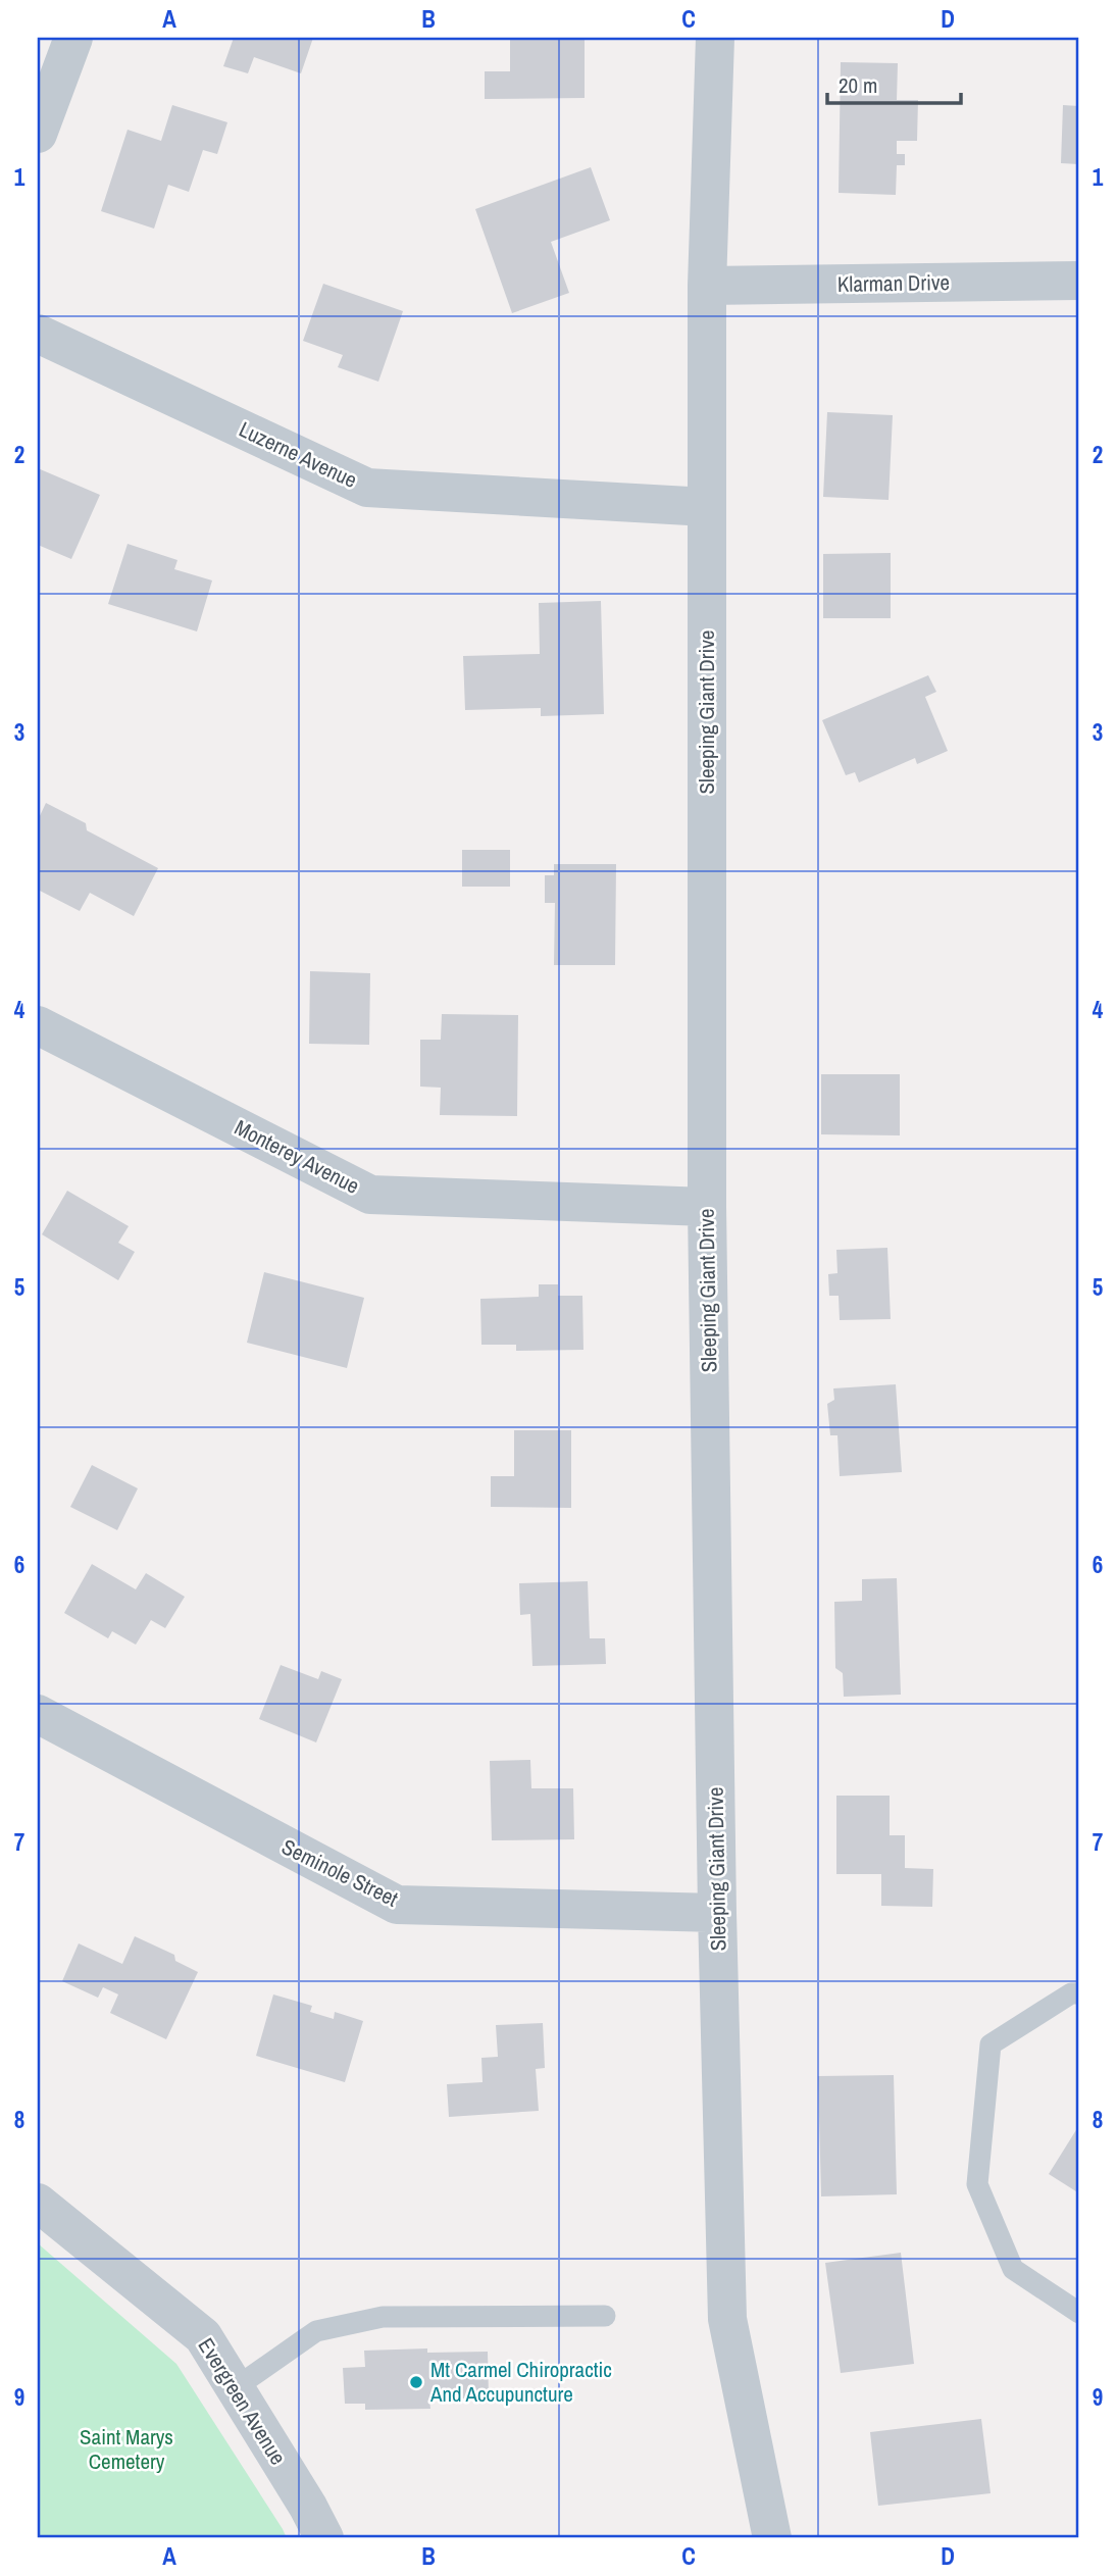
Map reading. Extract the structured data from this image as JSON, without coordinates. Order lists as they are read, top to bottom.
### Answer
{
  "streets": {
    "street": [
      "Klarman Drive",
      "Luzerne Avenue",
      "Sleeping Giant Drive",
      "Monterey Avenue",
      "Seminole Street",
      "Evergreen Avenue"
    ]
  },
  "crossings": [
    ["Klarman Drive", "Sleeping Giant Drive"],
    ["Luzerne Avenue", "Sleeping Giant Drive"],
    ["Sleeping Giant Drive", "Monterey Avenue"],
    ["Sleeping Giant Drive", "Seminole Street"]
  ],
  "parks": ["Saint Marys Cemetery"],
  "places": ["Mt Carmel Chiropractic And Accupuncture"],
  "scale_bar": "20 m",
  "grid": {
    "columns": [
      "A",
      "B",
      "C",
      "D"
    ],
    "rows": [
      "1",
      "2",
      "3",
      "4",
      "5",
      "6",
      "7",
      "8",
      "9"
    ]
  }
}
